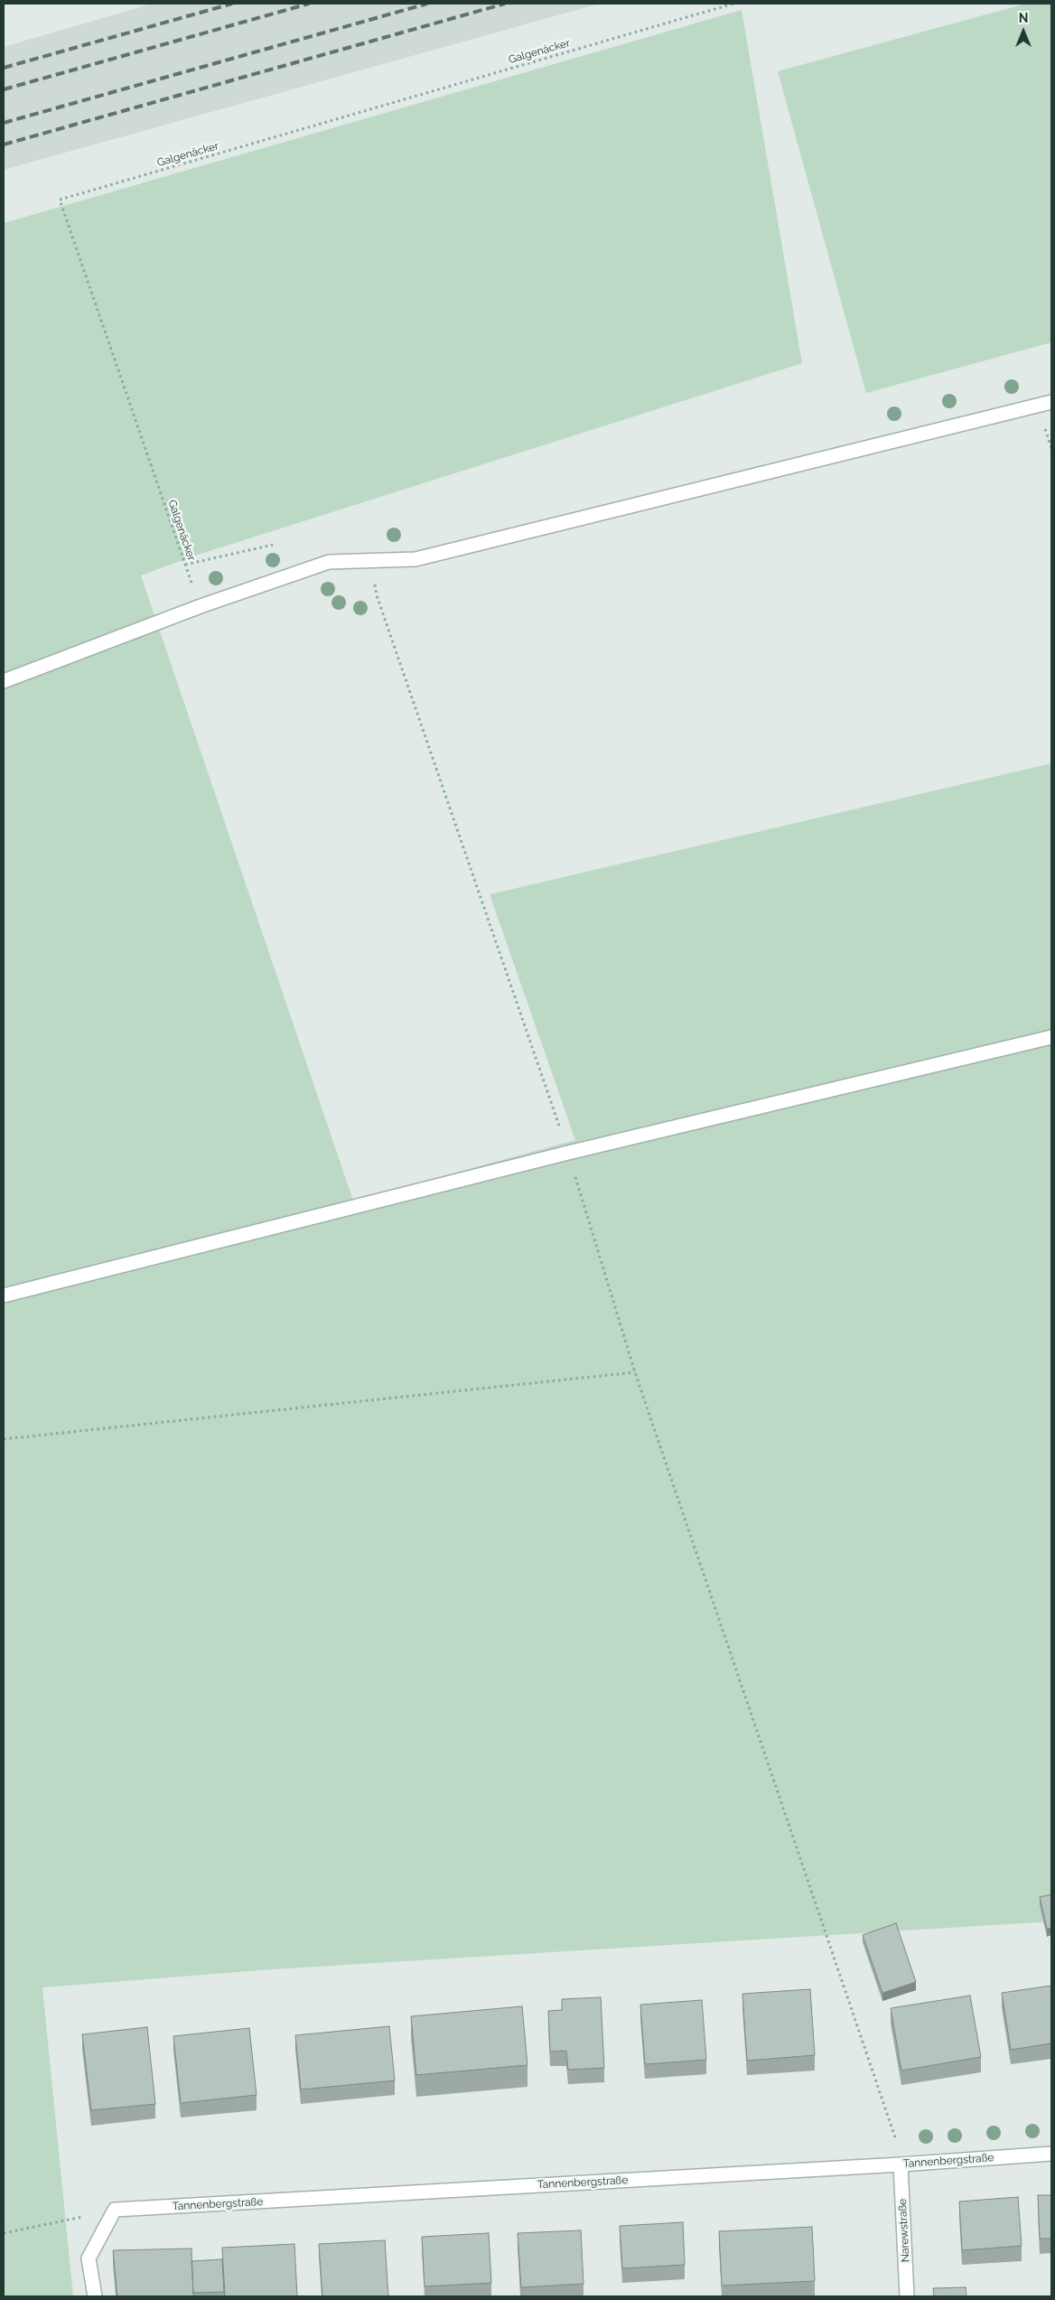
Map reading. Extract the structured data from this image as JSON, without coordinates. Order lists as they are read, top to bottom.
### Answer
{
  "streets": {
    "street": ["Tannenbergstraße", "Narewstraße"],
    "path": ["Galgenäcker"]
  },
  "crossings": [
    ["Tannenbergstraße", "Narewstraße"]
  ],
  "north": "top"
}
